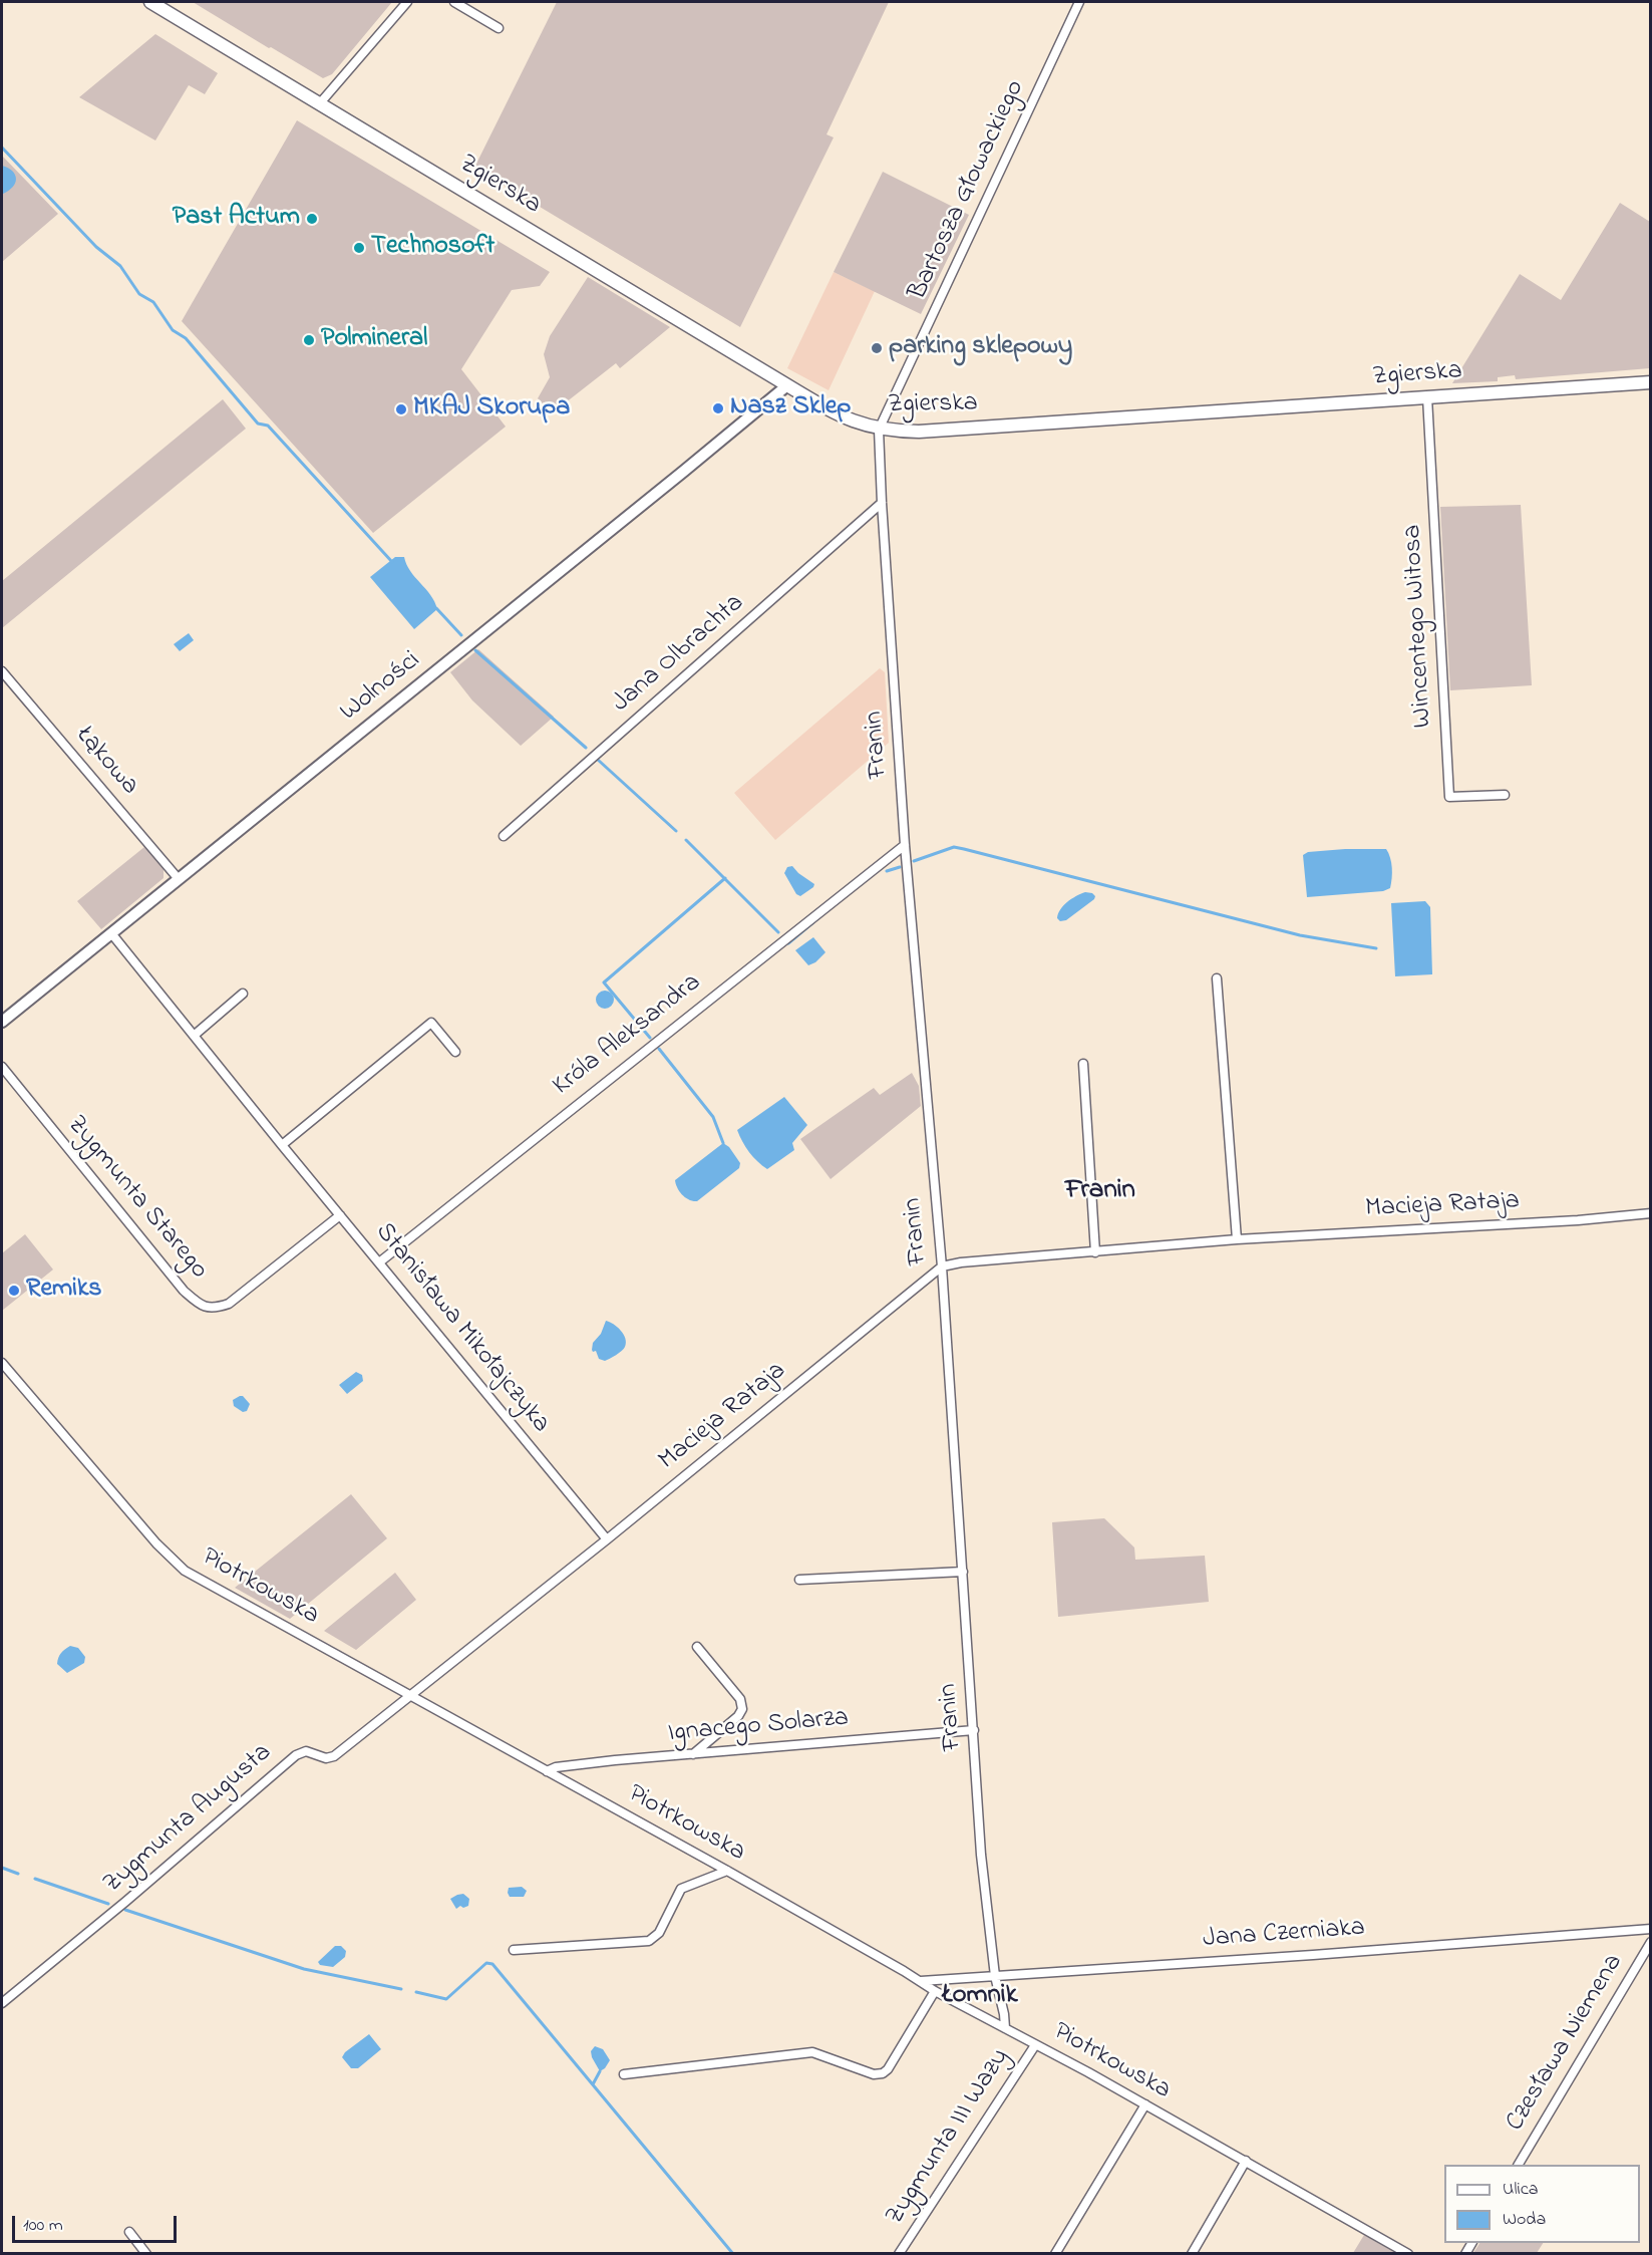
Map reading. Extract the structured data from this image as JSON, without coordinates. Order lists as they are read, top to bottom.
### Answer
{
  "streets": {
    "main road": ["Zgierska"],
    "street": [
      "Bartosza Głowackiego",
      "Wincentego Witosa",
      "Jana Olbrachta",
      "Wolności",
      "Franin",
      "Łąkowa",
      "Króla Aleksandra",
      "Zygmunta Starego",
      "Macieja Rataja",
      "Stanisława Mikołajczyka",
      "Piotrkowska",
      "Ignacego Solarza",
      "Zygmunta Augusta",
      "Jana Czerniaka",
      "Czesława Niemena",
      "Zygmunta III Wazy"
    ]
  },
  "crossings": [
    ["Zgierska", "Bartosza Głowackiego"],
    ["Zgierska", "Wincentego Witosa"],
    ["Zgierska", "Wolności"],
    ["Zgierska", "Franin"],
    ["Bartosza Głowackiego", "Franin"],
    ["Jana Olbrachta", "Franin"],
    ["Wolności", "Łąkowa"],
    ["Wolności", "Stanisława Mikołajczyka"],
    ["Franin", "Króla Aleksandra"],
    ["Franin", "Macieja Rataja"],
    ["Franin", "Piotrkowska"],
    ["Franin", "Ignacego Solarza"],
    ["Franin", "Jana Czerniaka"],
    ["Króla Aleksandra", "Stanisława Mikołajczyka"],
    ["Zygmunta Starego", "Stanisława Mikołajczyka"],
    ["Macieja Rataja", "Stanisława Mikołajczyka"],
    ["Macieja Rataja", "Piotrkowska"],
    ["Macieja Rataja", "Zygmunta Augusta"],
    ["Piotrkowska", "Ignacego Solarza"],
    ["Piotrkowska", "Zygmunta Augusta"],
    ["Piotrkowska", "Jana Czerniaka"],
    ["Piotrkowska", "Zygmunta III Wazy"]
  ],
  "districts": ["Franin", "Łomnik"],
  "places": [
    "Past Actum",
    "Technosoft",
    "Polmineral",
    "parking sklepowy",
    "Nasz Sklep",
    "MKAJ Skorupa",
    "Remiks"
  ],
  "legend": ["Ulica", "Woda"],
  "scale_bar": "100 m"
}
